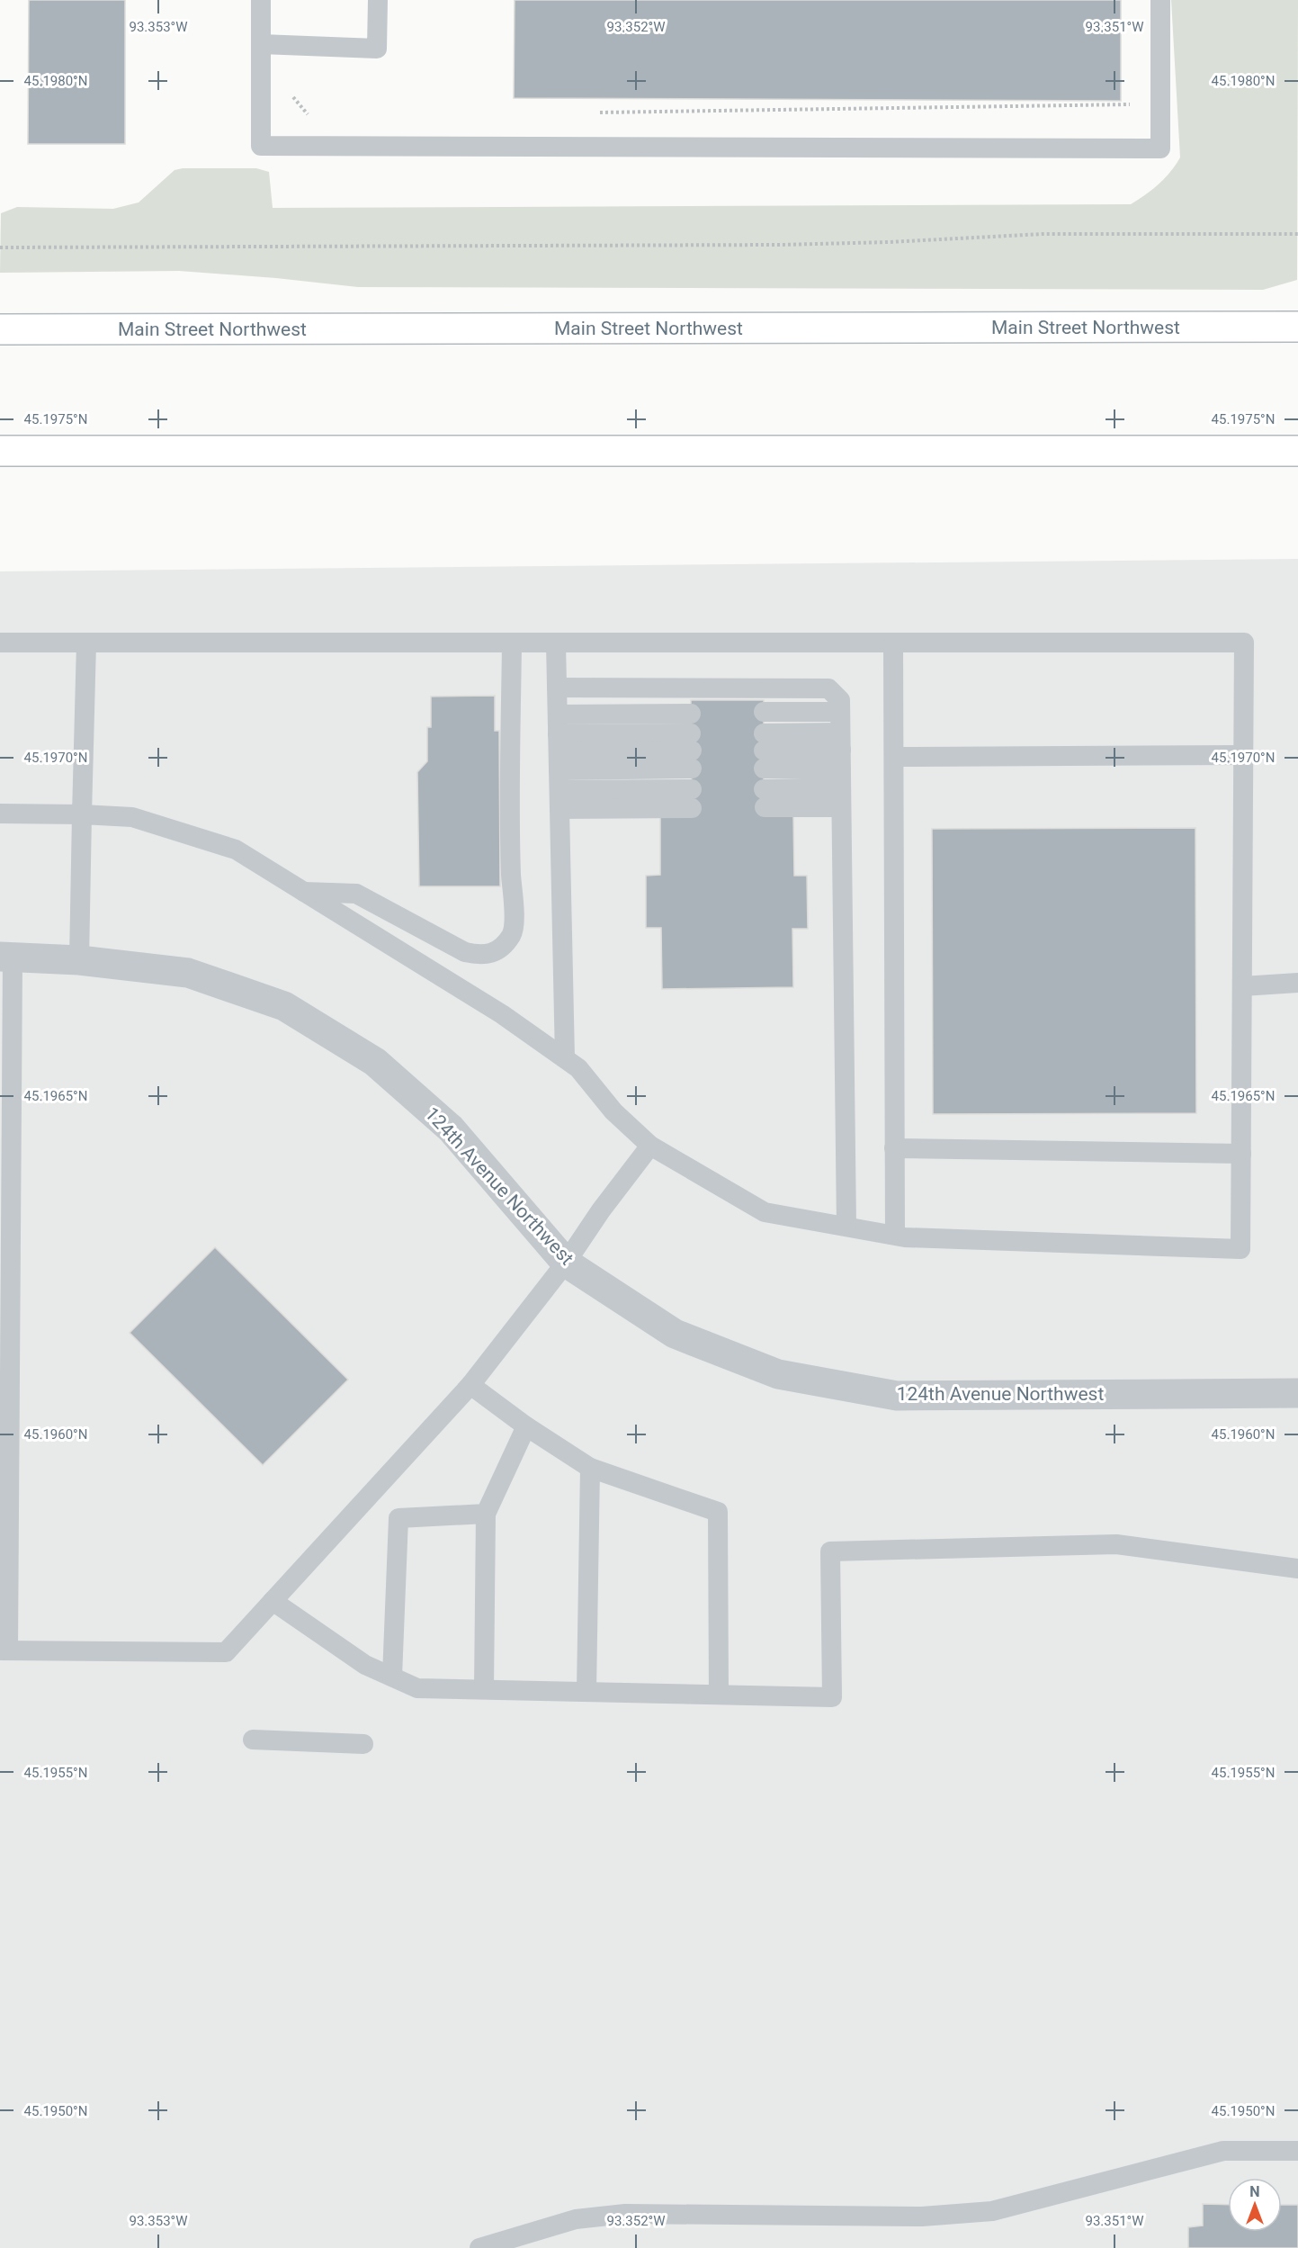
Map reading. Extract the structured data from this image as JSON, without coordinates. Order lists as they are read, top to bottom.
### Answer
{
  "streets": {
    "main road": ["Main Street Northwest"],
    "street": ["124th Avenue Northwest"]
  },
  "north": "top",
  "coordinates": [
    "93.353°W",
    "93.352°W",
    "93.351°W",
    "45.1980°N",
    "45.1975°N",
    "45.1970°N",
    "45.1965°N",
    "45.1960°N",
    "45.1955°N",
    "45.1950°N"
  ]
}
